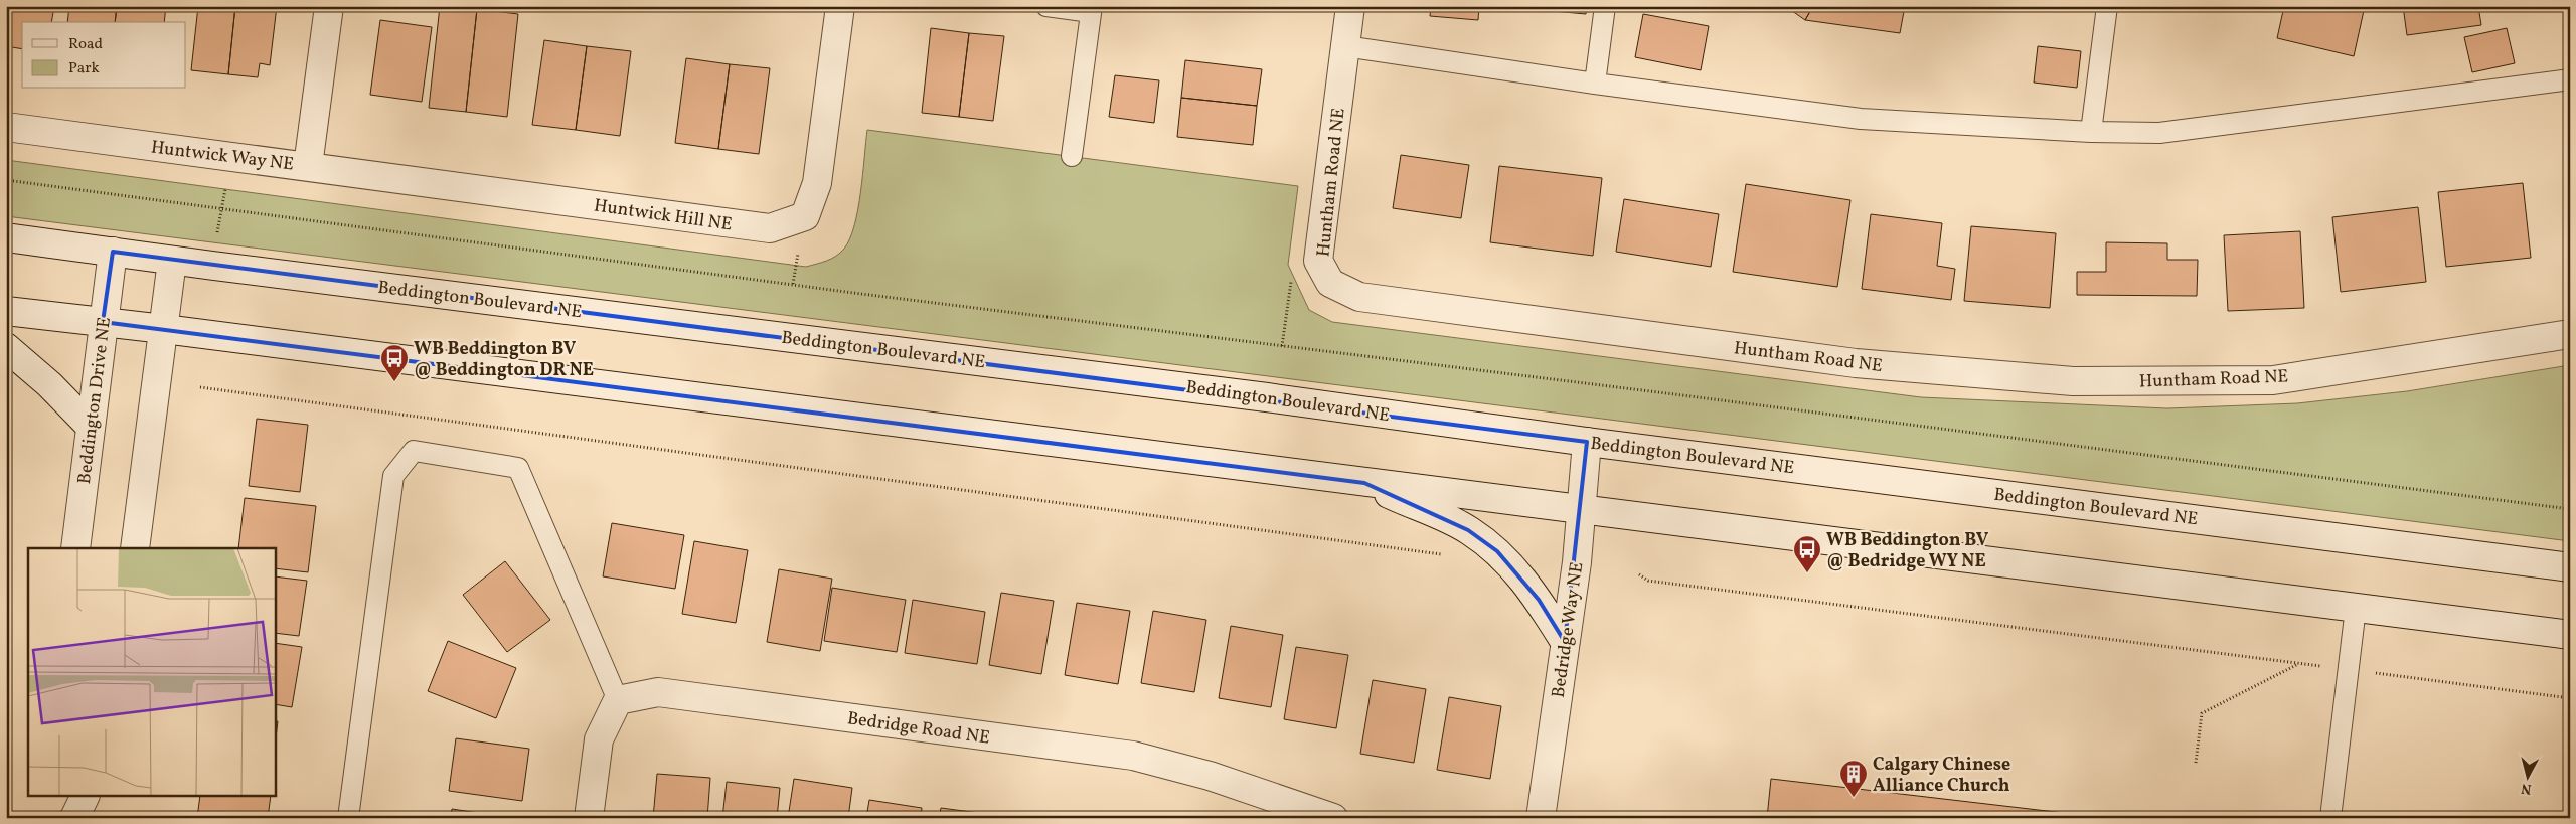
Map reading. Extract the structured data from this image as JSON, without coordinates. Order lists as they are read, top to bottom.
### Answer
{
  "streets": {
    "main road": [
      "Huntwick Way NE",
      "Huntham Road NE",
      "Huntwick Hill NE",
      "Beddington Boulevard NE",
      "Beddington Drive NE",
      "Bedridge Way NE",
      "Bedridge Road NE"
    ]
  },
  "crossings": [
    ["Huntwick Way NE", "Huntwick Hill NE"],
    ["Beddington Boulevard NE", "Beddington Drive NE"],
    ["Beddington Boulevard NE", "Bedridge Way NE"]
  ],
  "places": {
    "bus stop": ["WB Beddington BV @ Beddington DR NE", "WB Beddington BV @ Bedridge WY NE"],
    "building": ["Calgary Chinese Alliance Church"]
  },
  "legend": ["Road", "Park"],
  "north": "bottom"
}
